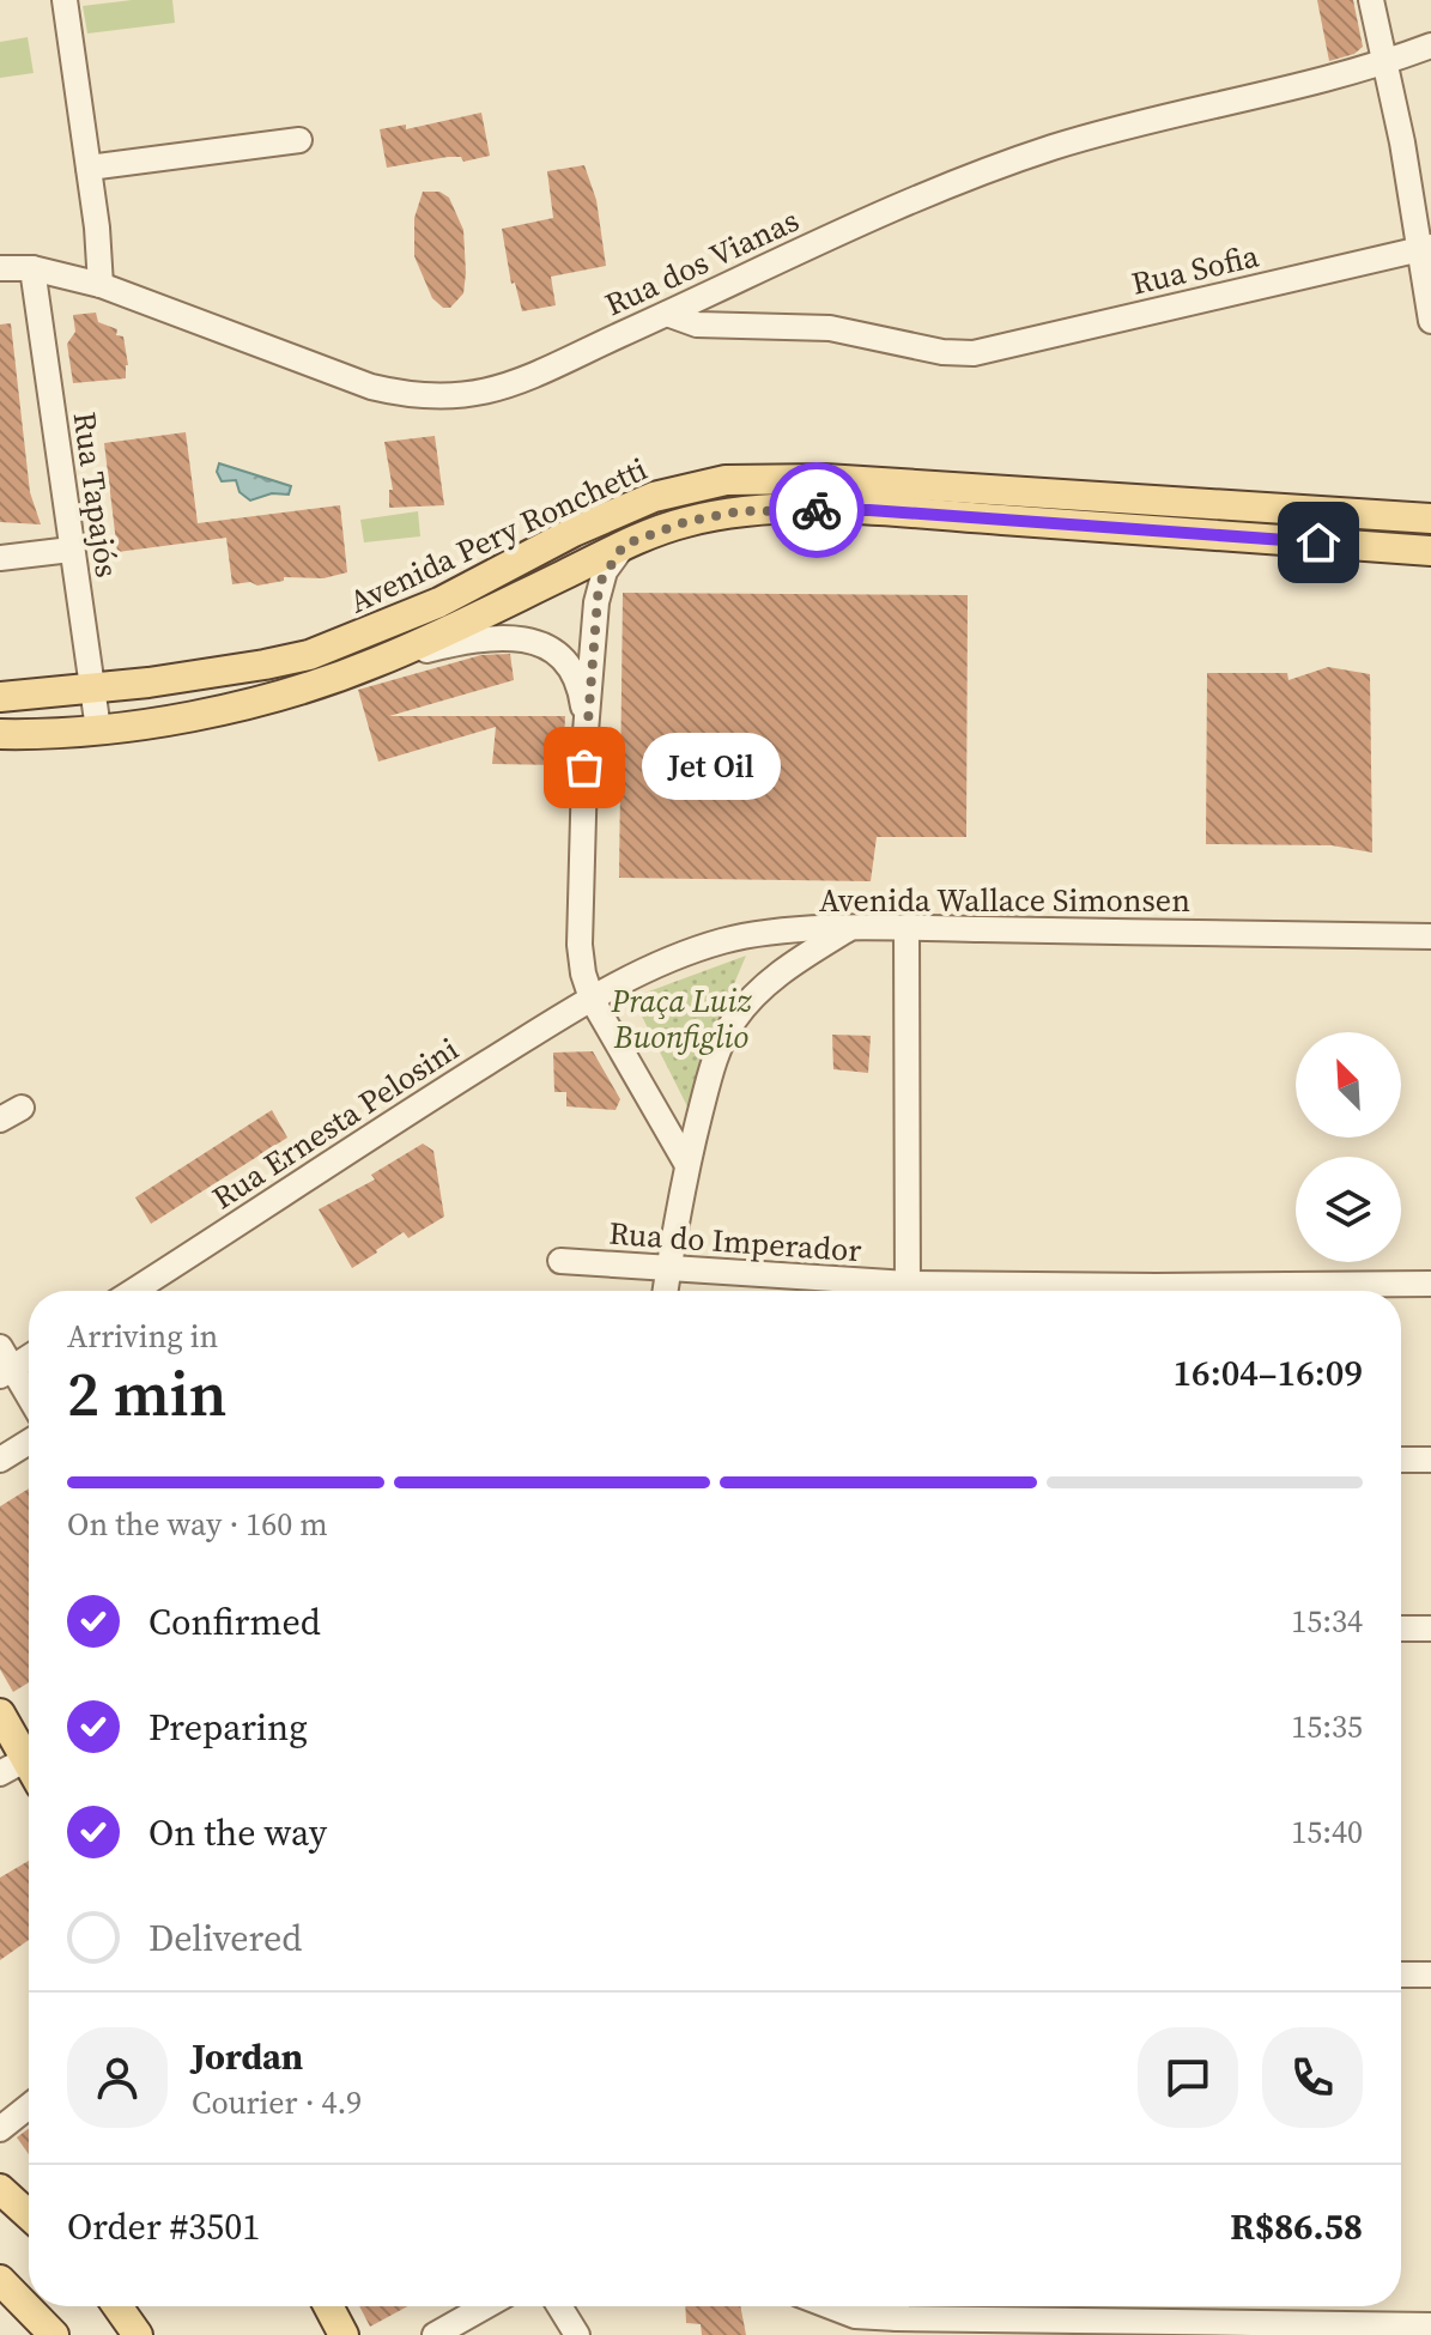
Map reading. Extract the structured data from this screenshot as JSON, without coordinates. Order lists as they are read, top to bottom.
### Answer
{
  "streets": {
    "main road": ["Avenida Pery Ronchetti"],
    "street": [
      "Rua dos Vianas",
      "Rua Sofia",
      "Rua Tapajós",
      "Avenida Wallace Simonsen",
      "Rua Ernesta Pelosini",
      "Rua do Imperador"
    ]
  },
  "crossings": [
    ["Rua dos Vianas", "Rua Sofia"],
    ["Rua dos Vianas", "Rua Tapajós"],
    ["Rua Tapajós", "Avenida Pery Ronchetti"],
    ["Avenida Wallace Simonsen", "Rua Ernesta Pelosini"]
  ],
  "parks": ["Praça Luiz Buonfiglio"],
  "places": ["Jet Oil"],
  "north": "top left",
  "page": {
    "bubble": "Jet Oil",
    "heading": ["2 min", "Arriving in", "16:04–16:09"],
    "panel": [
      "Jordan",
      "Courier · 4.9",
      "Order #3501",
      "R$86.58"
    ],
    "bar": "On the way · 160 m",
    "list": [
      ["Confirmed", "15:34"],
      ["Preparing", "15:35"],
      ["On the way", "15:40"],
      "Delivered"
    ]
  }
}
